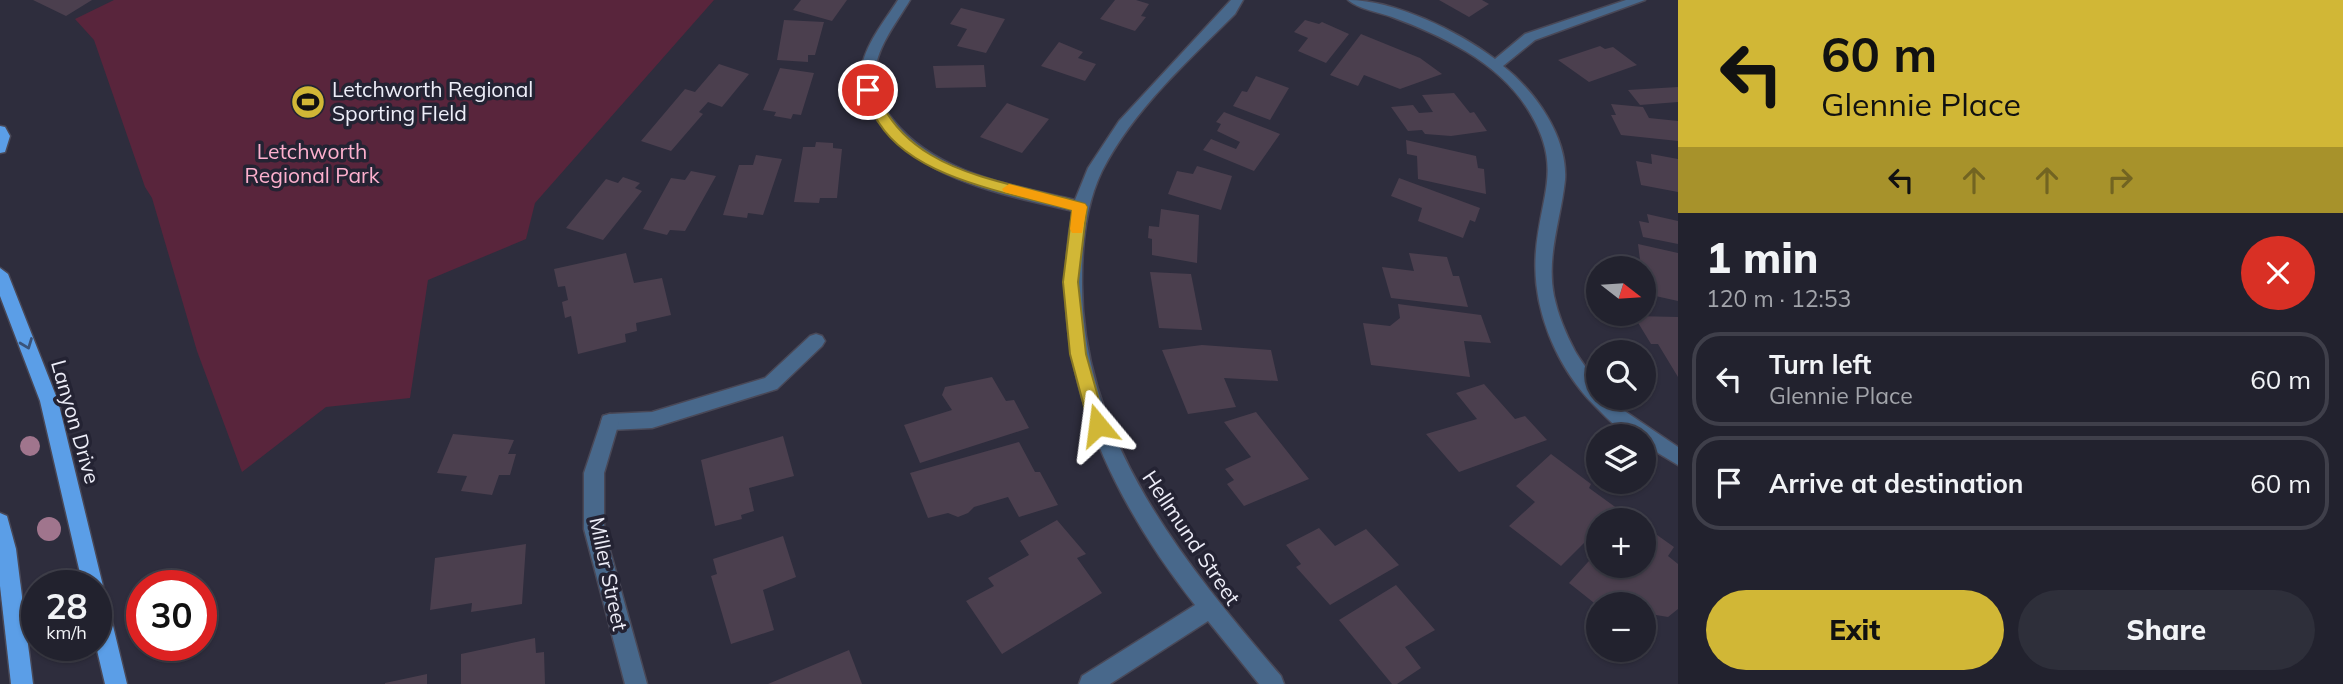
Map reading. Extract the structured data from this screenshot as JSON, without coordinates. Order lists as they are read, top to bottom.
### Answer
{
  "streets": {
    "main road": ["Lanyon Drive"],
    "street": ["Hellmund Street", "Miller Street"]
  },
  "one_way": ["Lanyon Drive"],
  "parks": ["Letchworth Regional Park"],
  "places": {
    "sports": ["Letchworth Regional Sporting FIeld"]
  },
  "north": "right",
  "page": {
    "turn": ["60 m", "Glennie Place"],
    "heading": ["1 min", "120 m · 12:53"],
    "map_buttons": ["+", "−"],
    "list": [
      {
        "name": "Turn left",
        "note": "Glennie Place",
        "value": "60 m"
      },
      {
        "name": "Arrive at destination",
        "value": "60 m"
      }
    ],
    "speed": "28 km/h",
    "limit": "30",
    "buttons": ["Exit", "Share"]
  }
}
